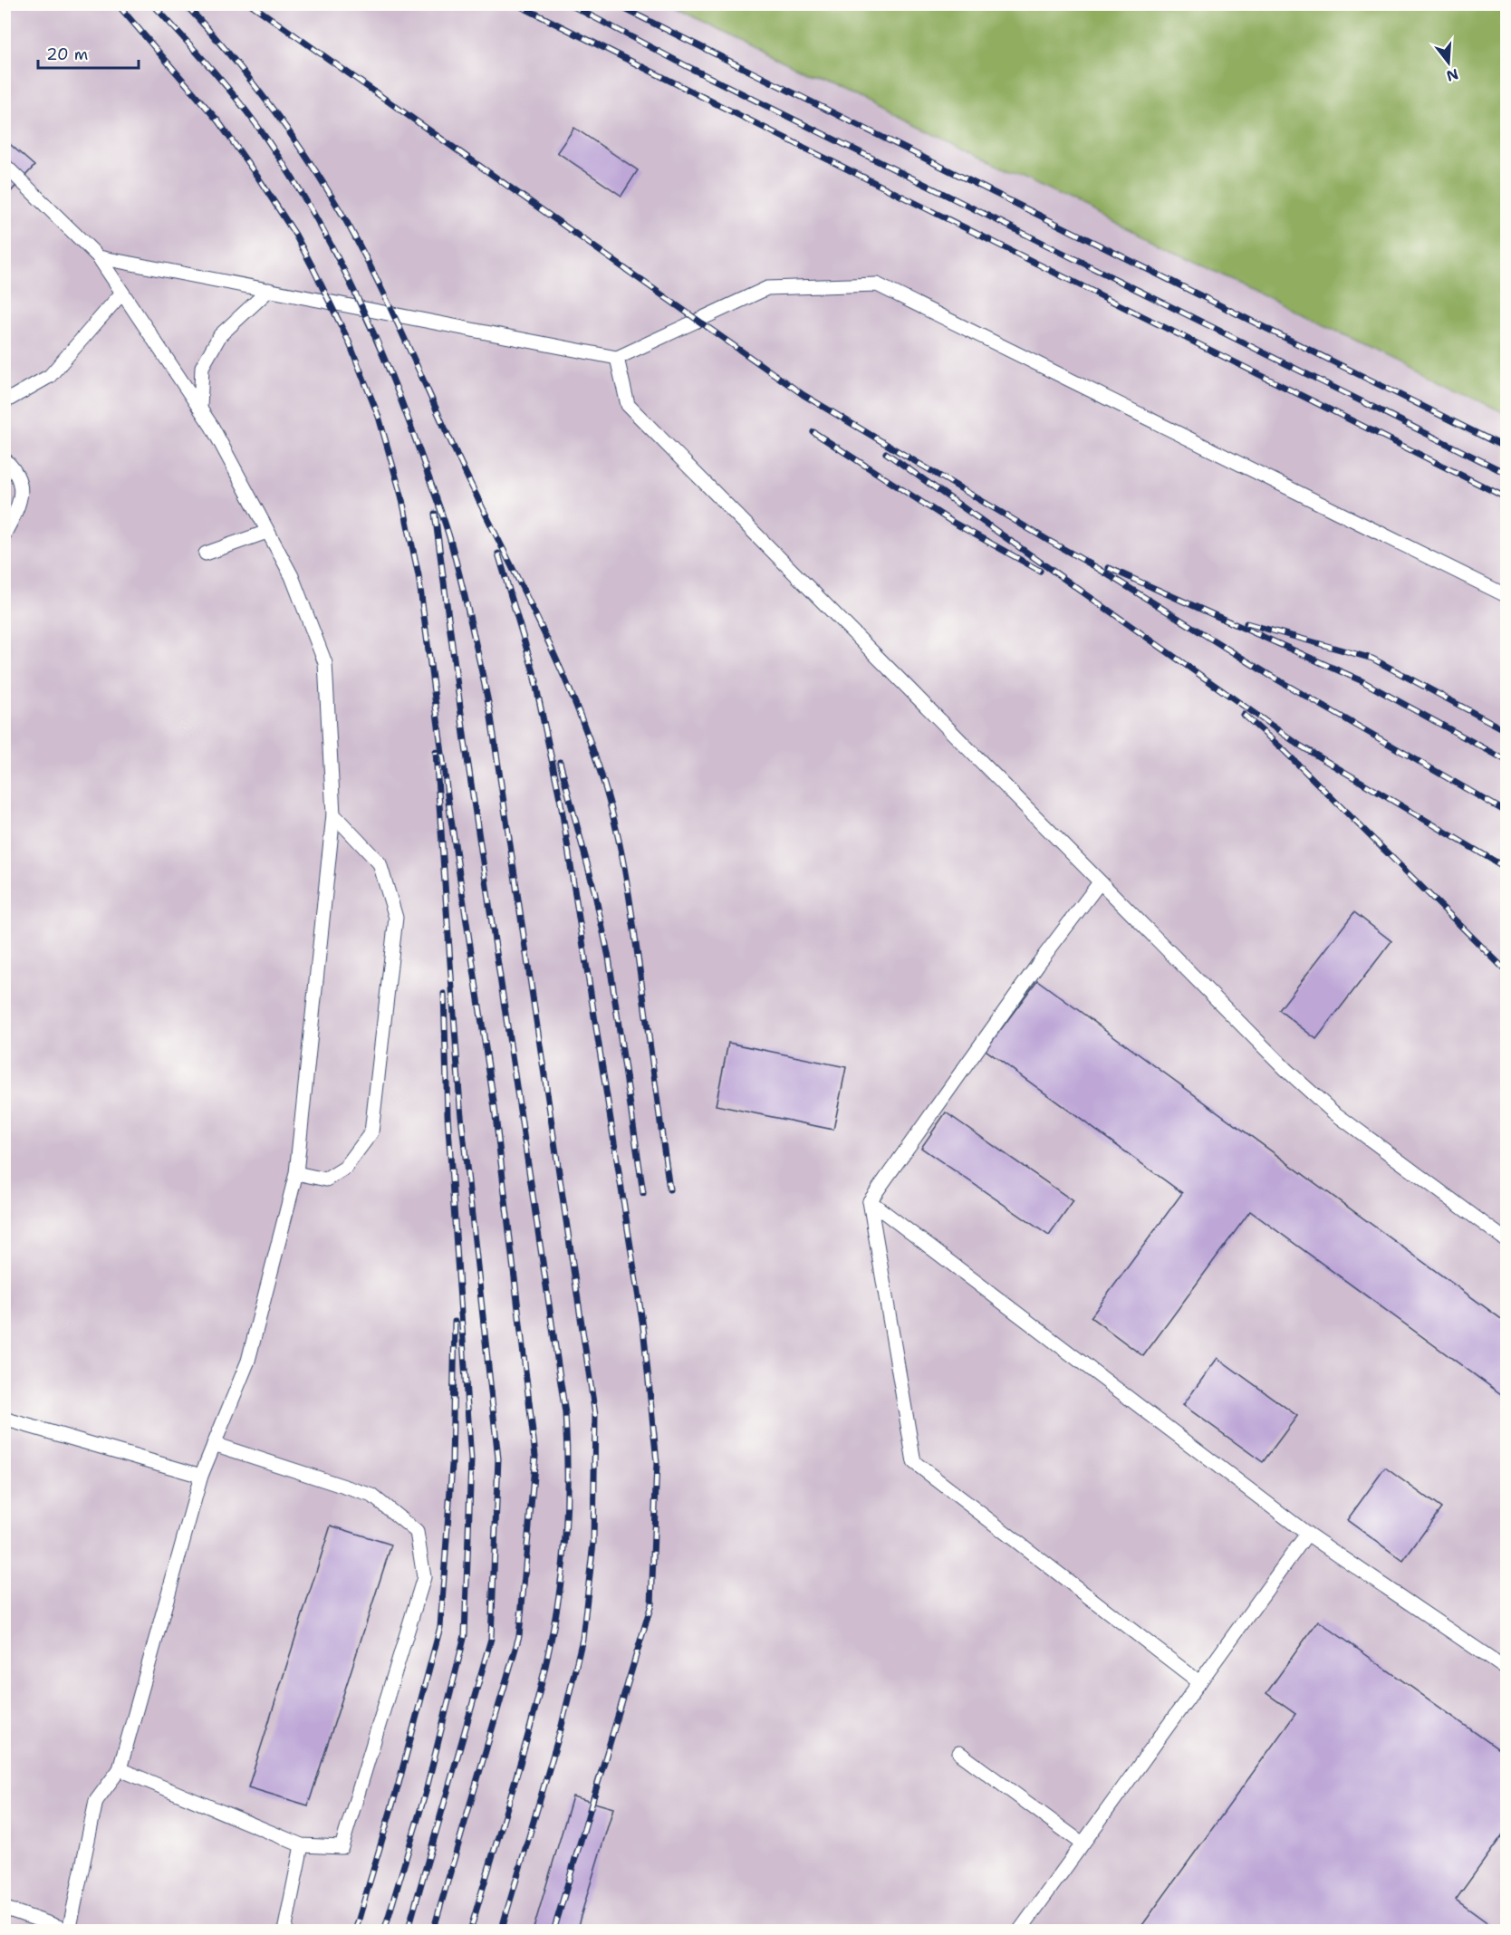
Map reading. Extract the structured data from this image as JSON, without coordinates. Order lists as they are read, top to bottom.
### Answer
{
  "scale_bar": "20 m",
  "north": "bottom"
}
